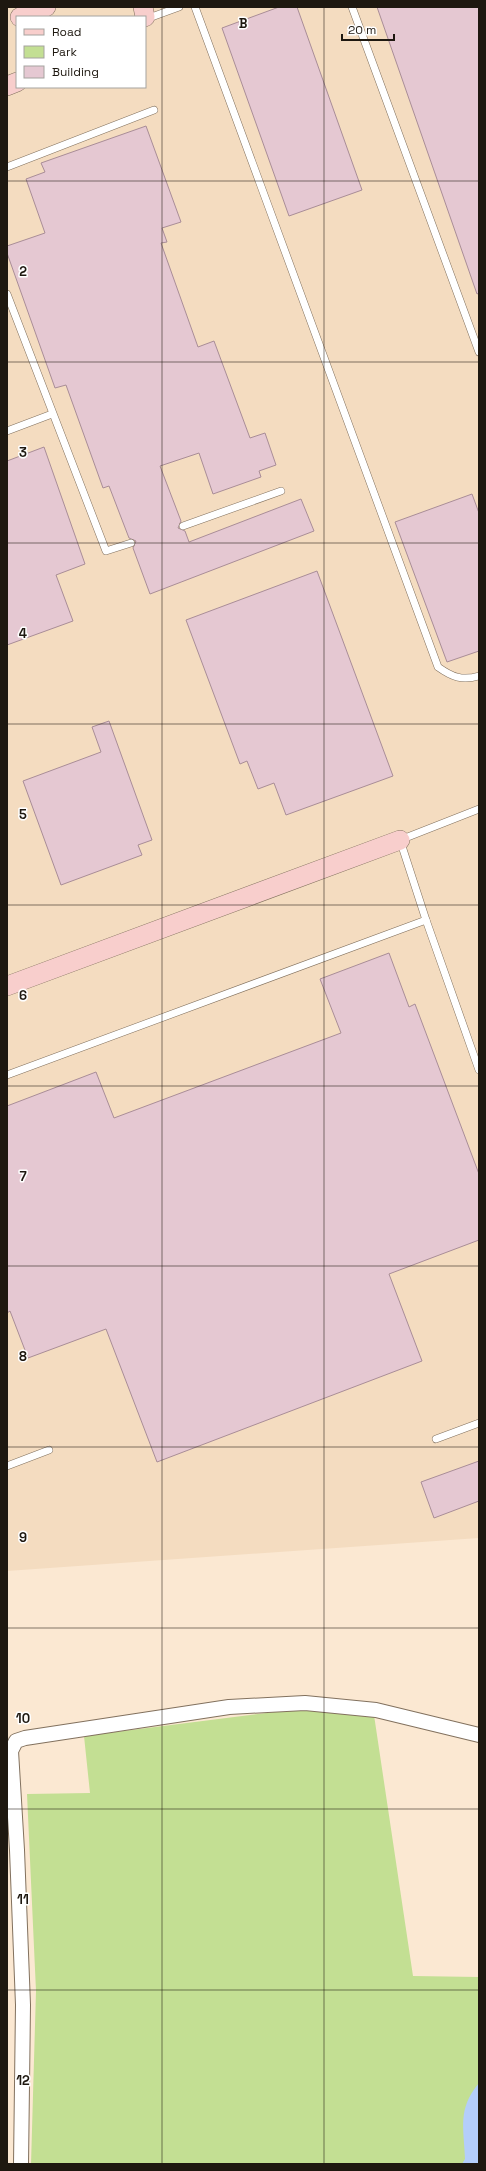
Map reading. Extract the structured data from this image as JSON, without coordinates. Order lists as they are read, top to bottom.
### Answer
{
  "legend": ["Road", "Park", "Building"],
  "scale_bar": "20 m",
  "grid": {
    "columns": ["B"],
    "rows": [
      "2",
      "3",
      "4",
      "5",
      "6",
      "7",
      "8",
      "9",
      "10",
      "11",
      "12"
    ]
  }
}
